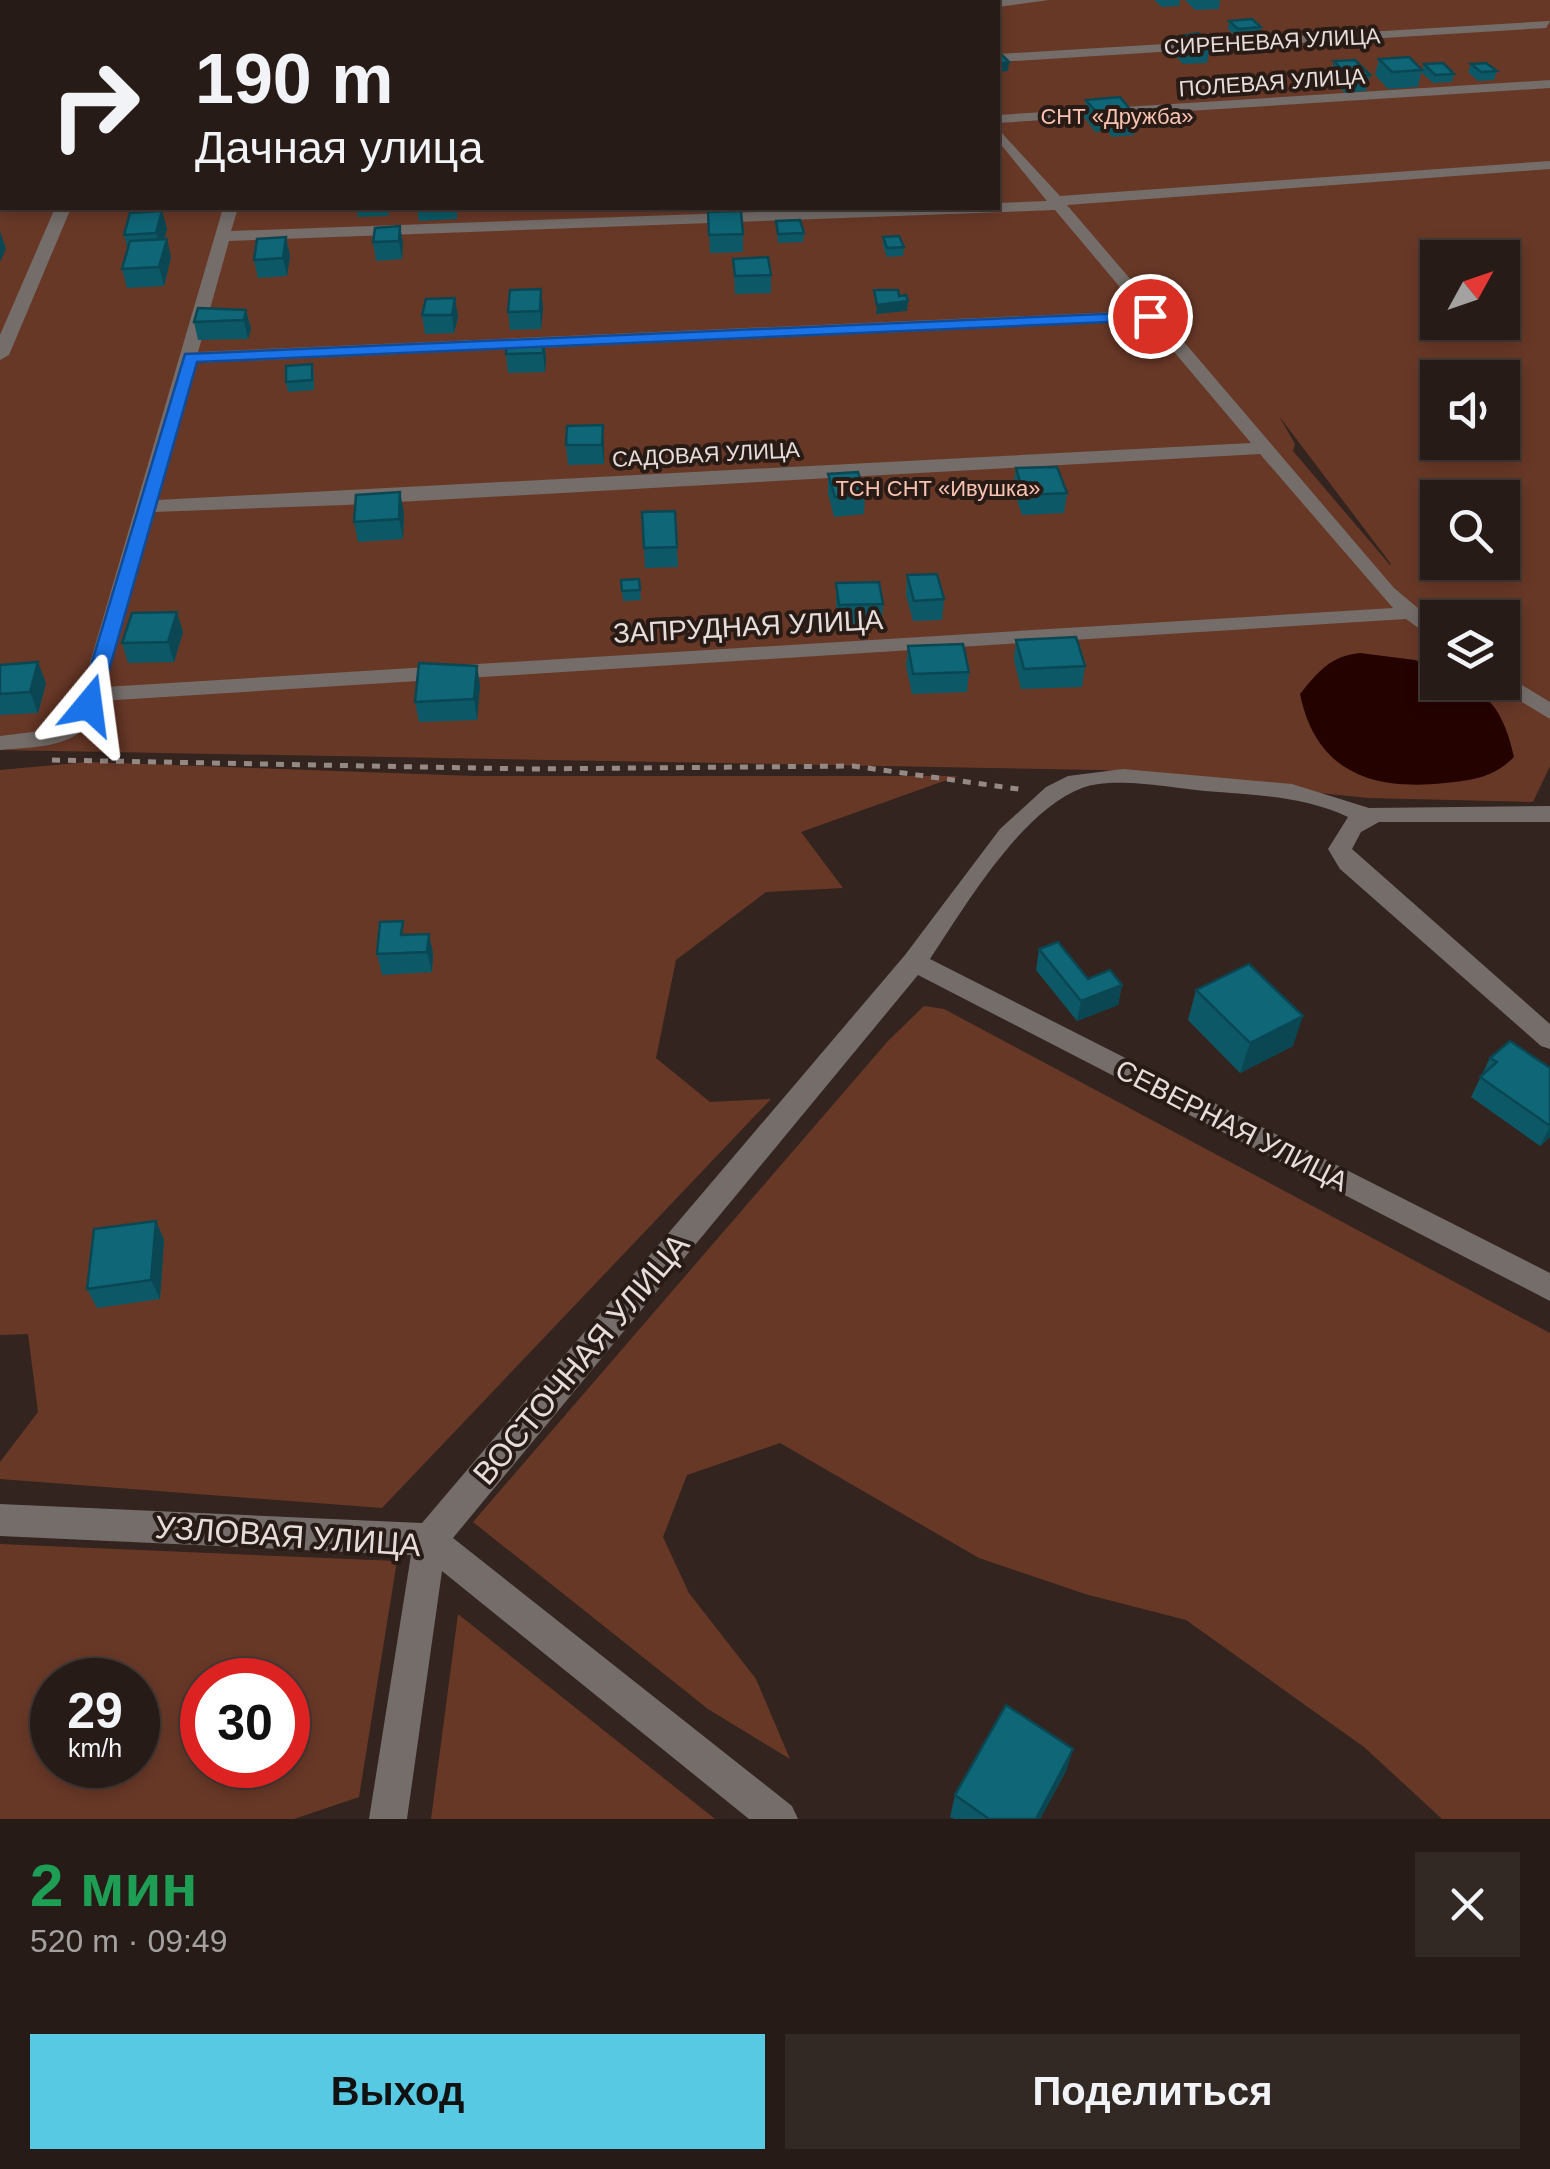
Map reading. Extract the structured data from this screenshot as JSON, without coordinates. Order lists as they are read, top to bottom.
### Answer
{
  "streets": {
    "street": [
      "СИРЕНЕВАЯ УЛИЦА",
      "ПОЛЕВАЯ УЛИЦА",
      "САДОВАЯ УЛИЦА",
      "ЗАПРУДНАЯ УЛИЦА",
      "СЕВЕРНАЯ УЛИЦА",
      "ВОСТОЧНАЯ УЛИЦА",
      "УЗЛОВАЯ УЛИЦА"
    ]
  },
  "crossings": [
    ["СЕВЕРНАЯ УЛИЦА", "ВОСТОЧНАЯ УЛИЦА"],
    ["ВОСТОЧНАЯ УЛИЦА", "УЗЛОВАЯ УЛИЦА"]
  ],
  "parks": ["СНТ «Дружба»", "ТСН СНТ «Ивушка»"],
  "north": "top right",
  "page": {
    "turn": ["190 m", "Дачная улица"],
    "speed": "29 km/h",
    "limit": "30",
    "heading": ["2 мин", "520 m · 09:49"],
    "buttons": ["Выход", "Поделиться"]
  }
}
